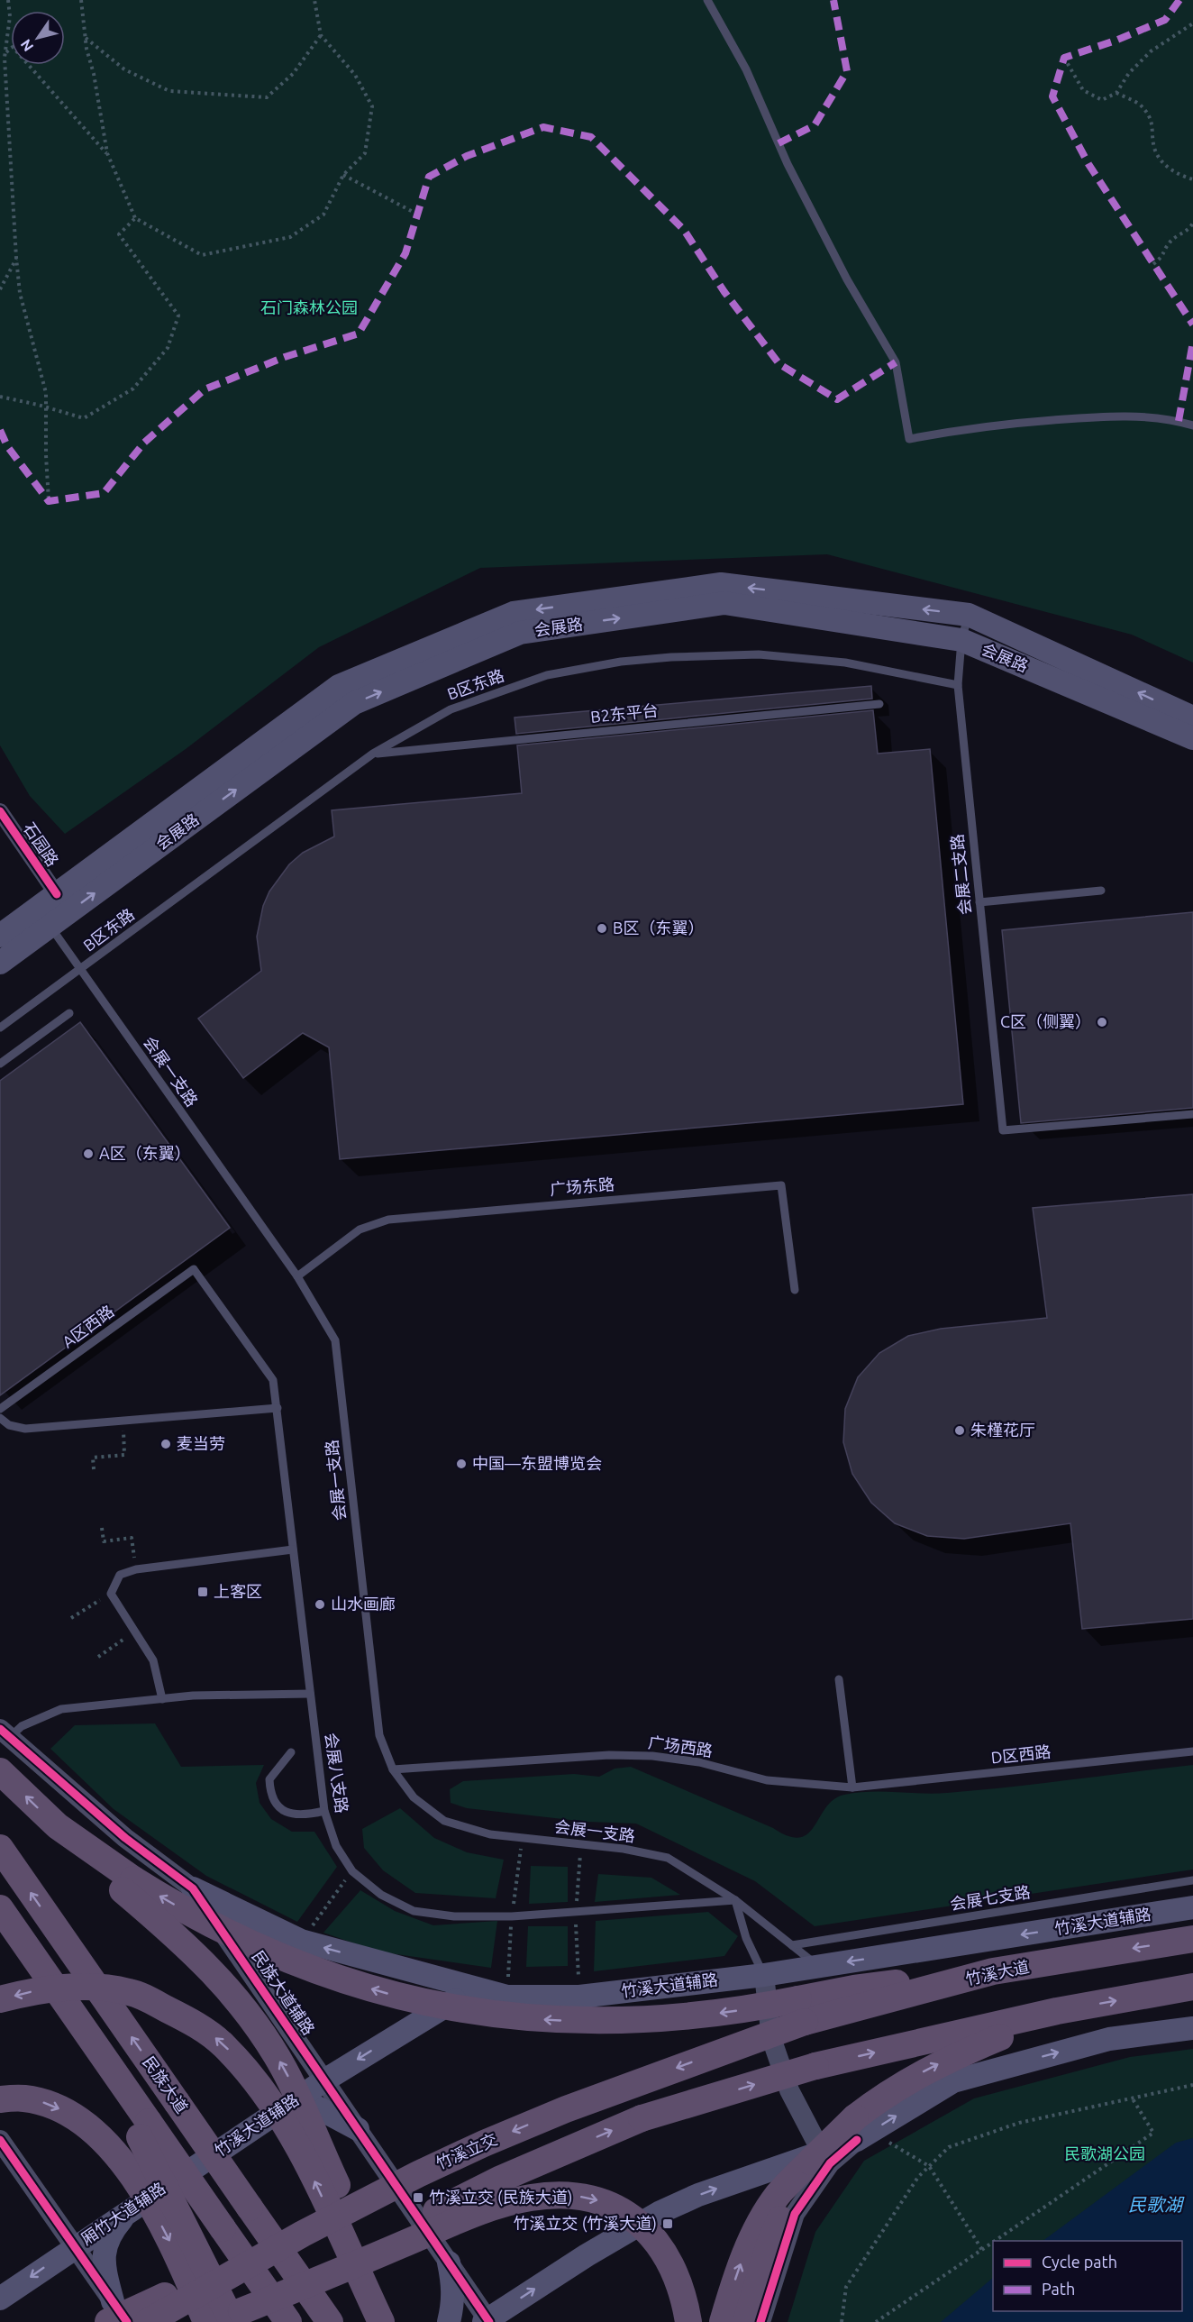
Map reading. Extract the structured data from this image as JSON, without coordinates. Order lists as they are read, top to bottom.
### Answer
{
  "streets": {
    "highway": ["竹溪大道", "民族大道", "竹溪立交"],
    "main road": ["会展路", "竹溪大道辅路", "厢竹大道辅路"],
    "street": ["石园路", "民族大道辅路"],
    "lane": [
      "B区东路",
      "B2东平台",
      "会展二支路",
      "会展一支路",
      "广场东路",
      "A区西路",
      "广场西路",
      "D区西路",
      "会展八支路",
      "会展七支路"
    ]
  },
  "crossings": [
    ["会展路", "石园路"],
    ["会展路", "会展二支路"],
    ["会展路", "会展一支路"],
    ["B区东路", "B2东平台"],
    ["B区东路", "会展二支路"],
    ["B区东路", "会展一支路"],
    ["石园路", "会展一支路"],
    ["会展一支路", "广场东路"],
    ["会展一支路", "广场西路"],
    ["会展一支路", "会展八支路"],
    ["会展一支路", "会展七支路"],
    ["会展一支路", "竹溪大道辅路"],
    ["A区西路", "会展八支路"],
    ["广场西路", "D区西路"],
    ["竹溪大道辅路", "民族大道辅路"],
    ["竹溪大道辅路", "厢竹大道辅路"],
    ["竹溪大道", "竹溪立交"]
  ],
  "one_way": ["厢竹大道辅路"],
  "water": ["民歌湖"],
  "parks": ["石门森林公园", "民歌湖公园"],
  "places": {
    "other": [
      "B区（东翼）",
      "C区（侧翼）",
      "A区（东翼）",
      "朱槿花厅",
      "麦当劳",
      "中国—东盟博览会",
      "山水画廊"
    ],
    "transit": ["上客区", "竹溪立交 (民族大道)", "竹溪立交 (竹溪大道)"]
  },
  "legend": ["Cycle path", "Path"],
  "north": "bottom left"
}
